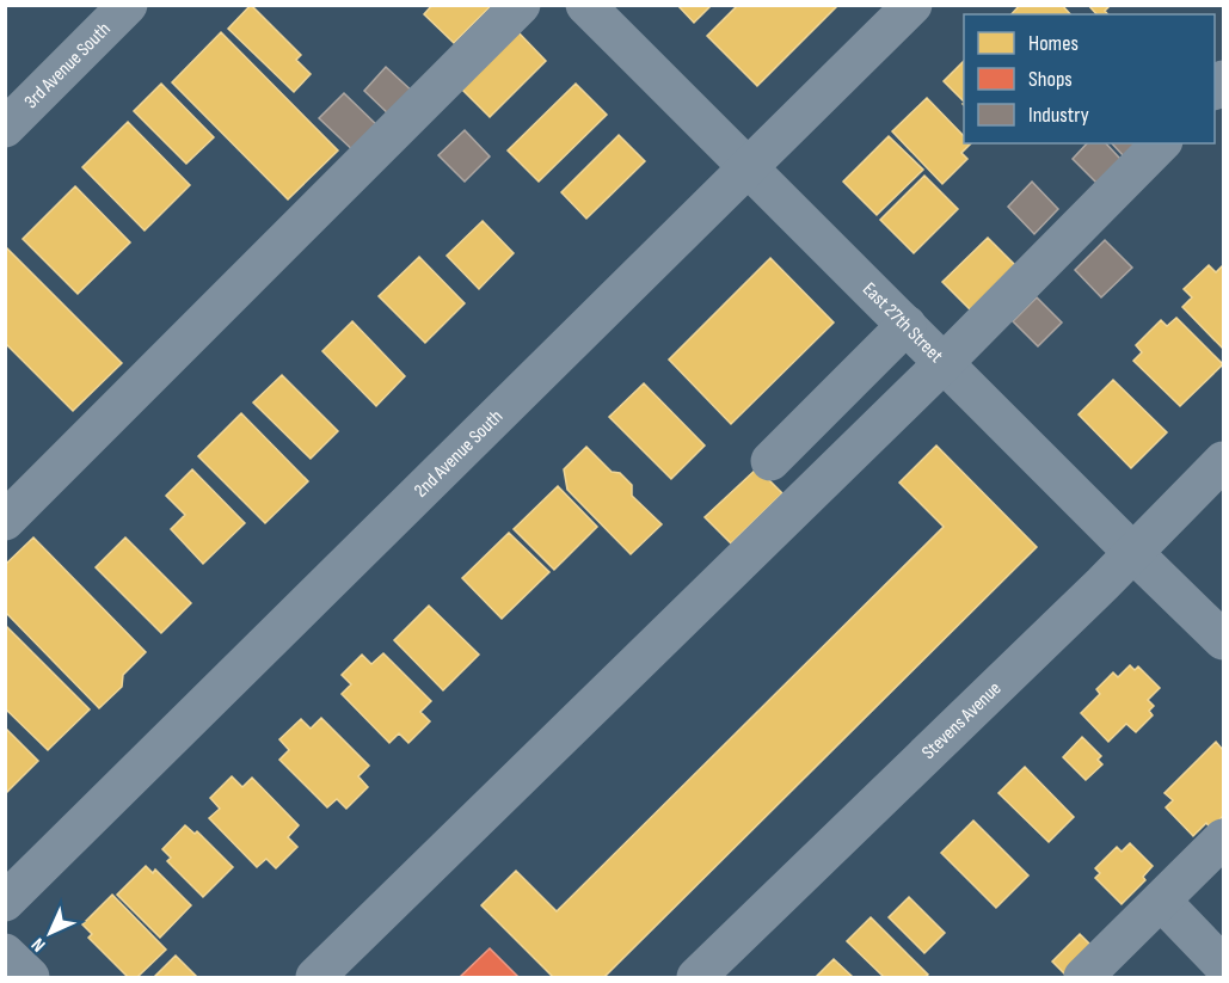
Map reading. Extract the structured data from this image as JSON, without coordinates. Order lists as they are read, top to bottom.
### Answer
{
  "streets": {
    "street": [
      "3rd Avenue South",
      "East 27th Street",
      "2nd Avenue South",
      "Stevens Avenue"
    ]
  },
  "crossings": [
    ["East 27th Street", "2nd Avenue South"],
    ["East 27th Street", "Stevens Avenue"]
  ],
  "legend": ["Homes", "Shops", "Industry"],
  "north": "bottom left"
}
